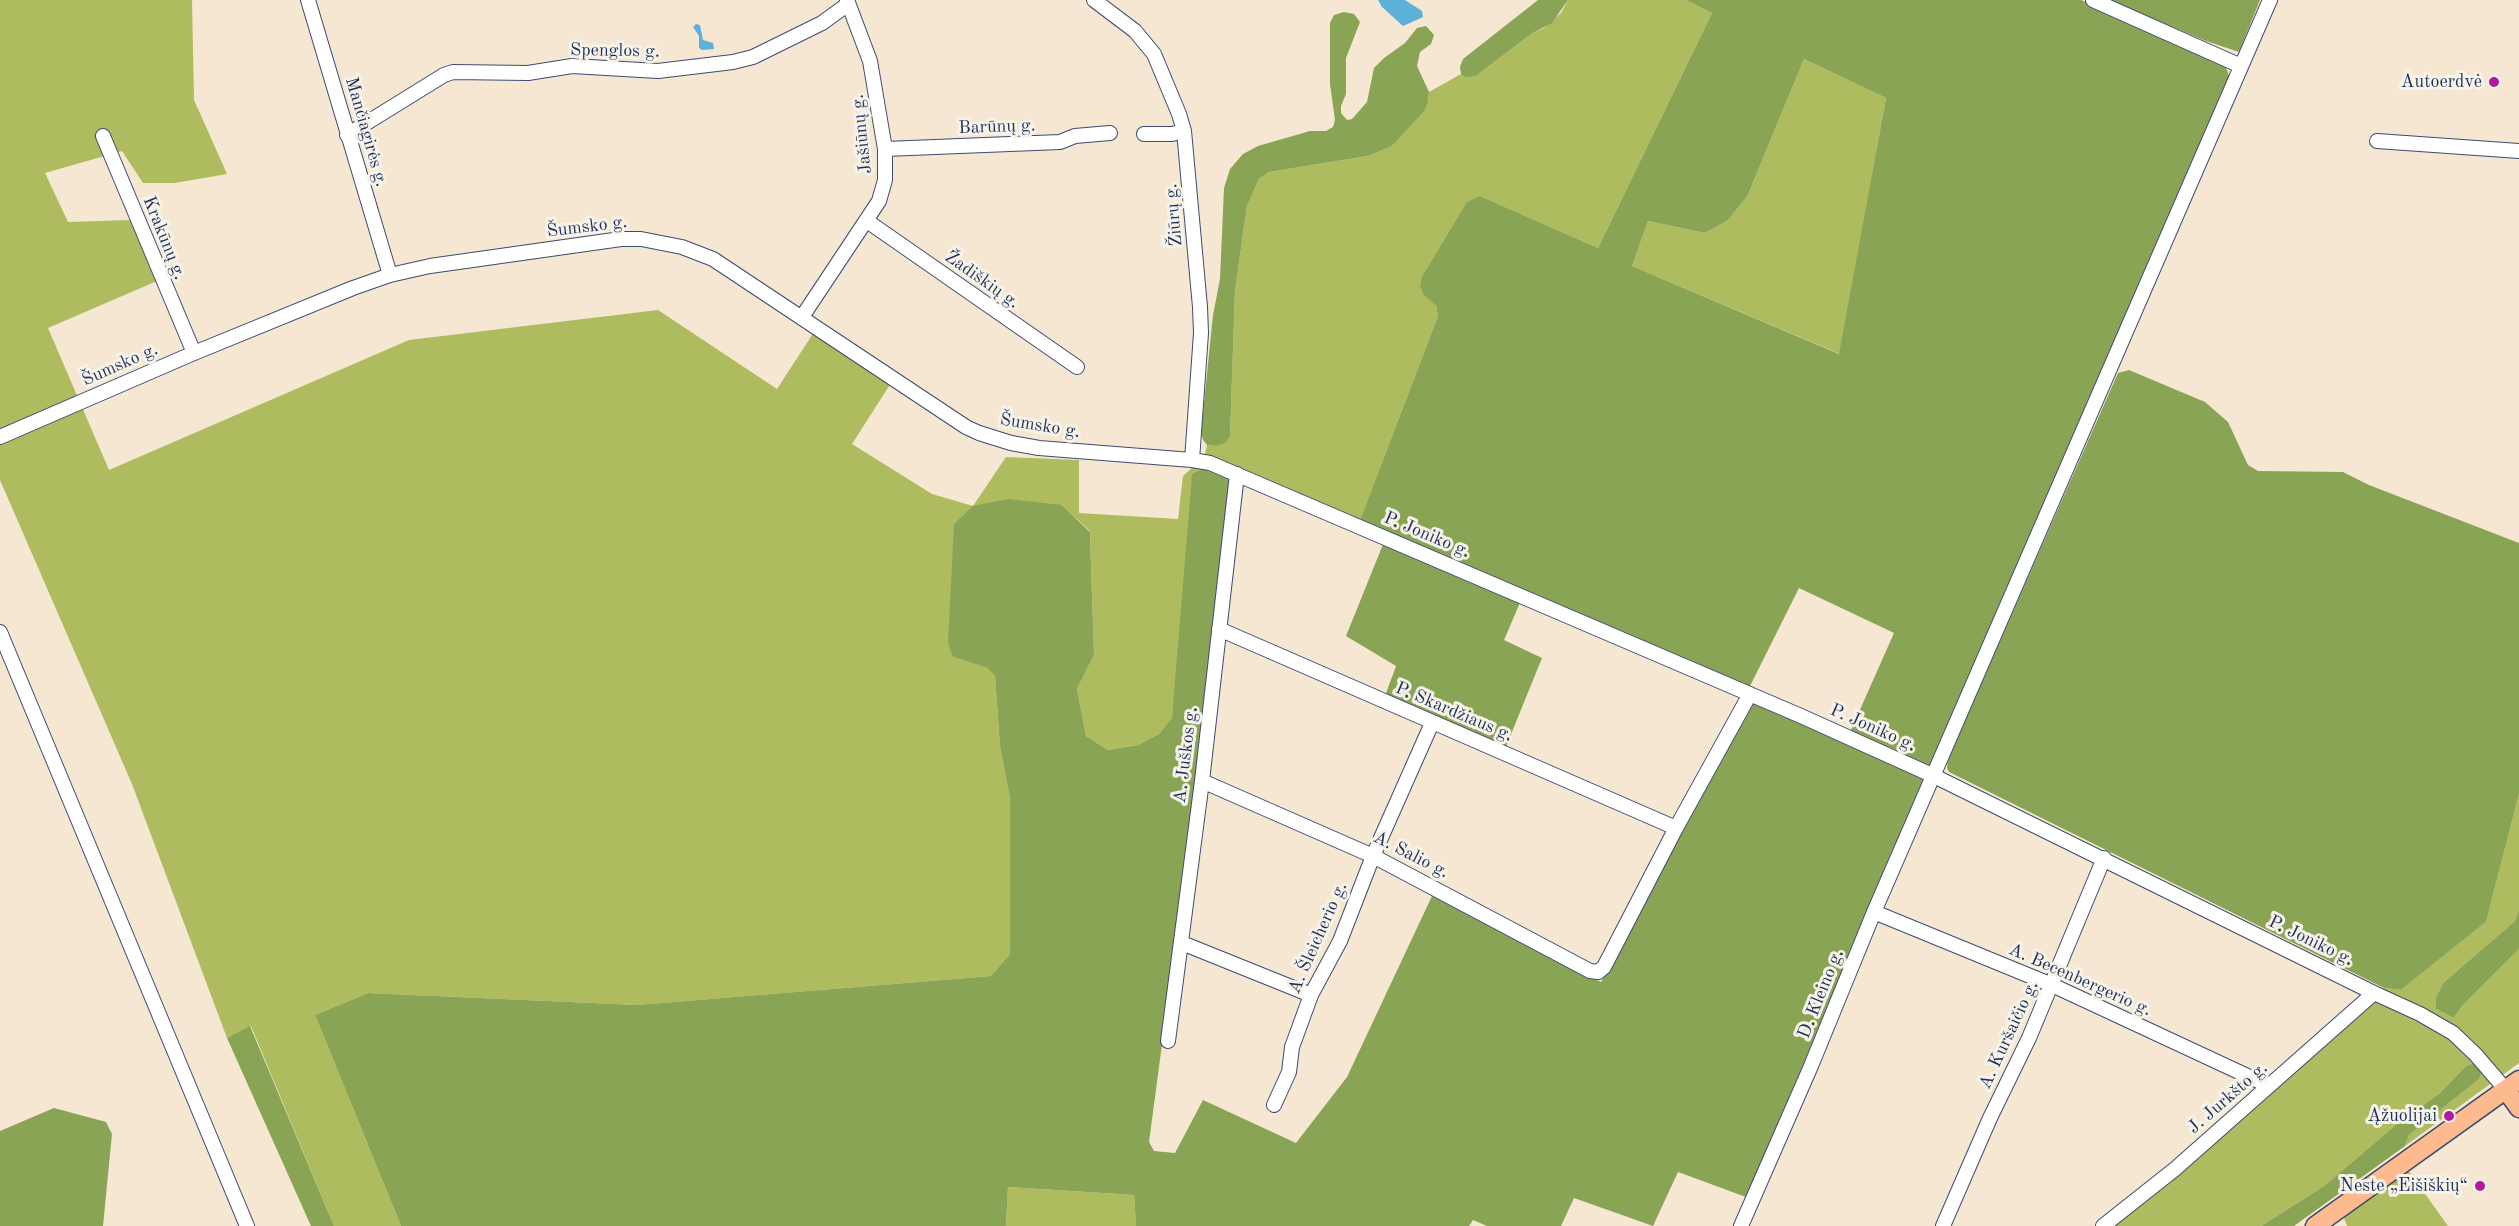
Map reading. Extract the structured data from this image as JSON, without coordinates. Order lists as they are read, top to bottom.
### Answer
{
  "streets": {
    "street": [
      "Spenglos g.",
      "Barūnų g.",
      "Mančiagirės g.",
      "Jašiūnų g.",
      "Žiūrų g.",
      "Šumsko g.",
      "Krakūnų g.",
      "Žadiškių g.",
      "P. Joniko g.",
      "P. Skardžiaus g.",
      "A. Juškos g.",
      "A. Salio g.",
      "A. Šleicherio g.",
      "A. Becenbergerio g.",
      "D. Kleino g.",
      "A. Kuršaičio g.",
      "J. Jurkšto g."
    ]
  },
  "crossings": [
    ["Spenglos g.", "Mančiagirės g."],
    ["Spenglos g.", "Jašiūnų g."],
    ["Barūnų g.", "Jašiūnų g."],
    ["Mančiagirės g.", "Šumsko g."],
    ["Jašiūnų g.", "Šumsko g."],
    ["Jašiūnų g.", "Žadiškių g."],
    ["Žiūrų g.", "Šumsko g."],
    ["Žiūrų g.", "P. Joniko g."],
    ["Šumsko g.", "Krakūnų g."],
    ["Šumsko g.", "P. Joniko g."],
    ["P. Joniko g.", "A. Juškos g."],
    ["P. Joniko g.", "D. Kleino g."],
    ["P. Joniko g.", "A. Kuršaičio g."],
    ["P. Joniko g.", "J. Jurkšto g."],
    ["P. Skardžiaus g.", "A. Juškos g."],
    ["P. Skardžiaus g.", "A. Salio g."],
    ["P. Skardžiaus g.", "A. Šleicherio g."],
    ["A. Juškos g.", "A. Salio g."],
    ["A. Salio g.", "A. Šleicherio g."],
    ["A. Becenbergerio g.", "D. Kleino g."],
    ["A. Becenbergerio g.", "A. Kuršaičio g."],
    ["A. Becenbergerio g.", "J. Jurkšto g."]
  ],
  "places": ["Autoerdvė", "Ąžuolijai", "Neste „Eišiškių“"]
}
